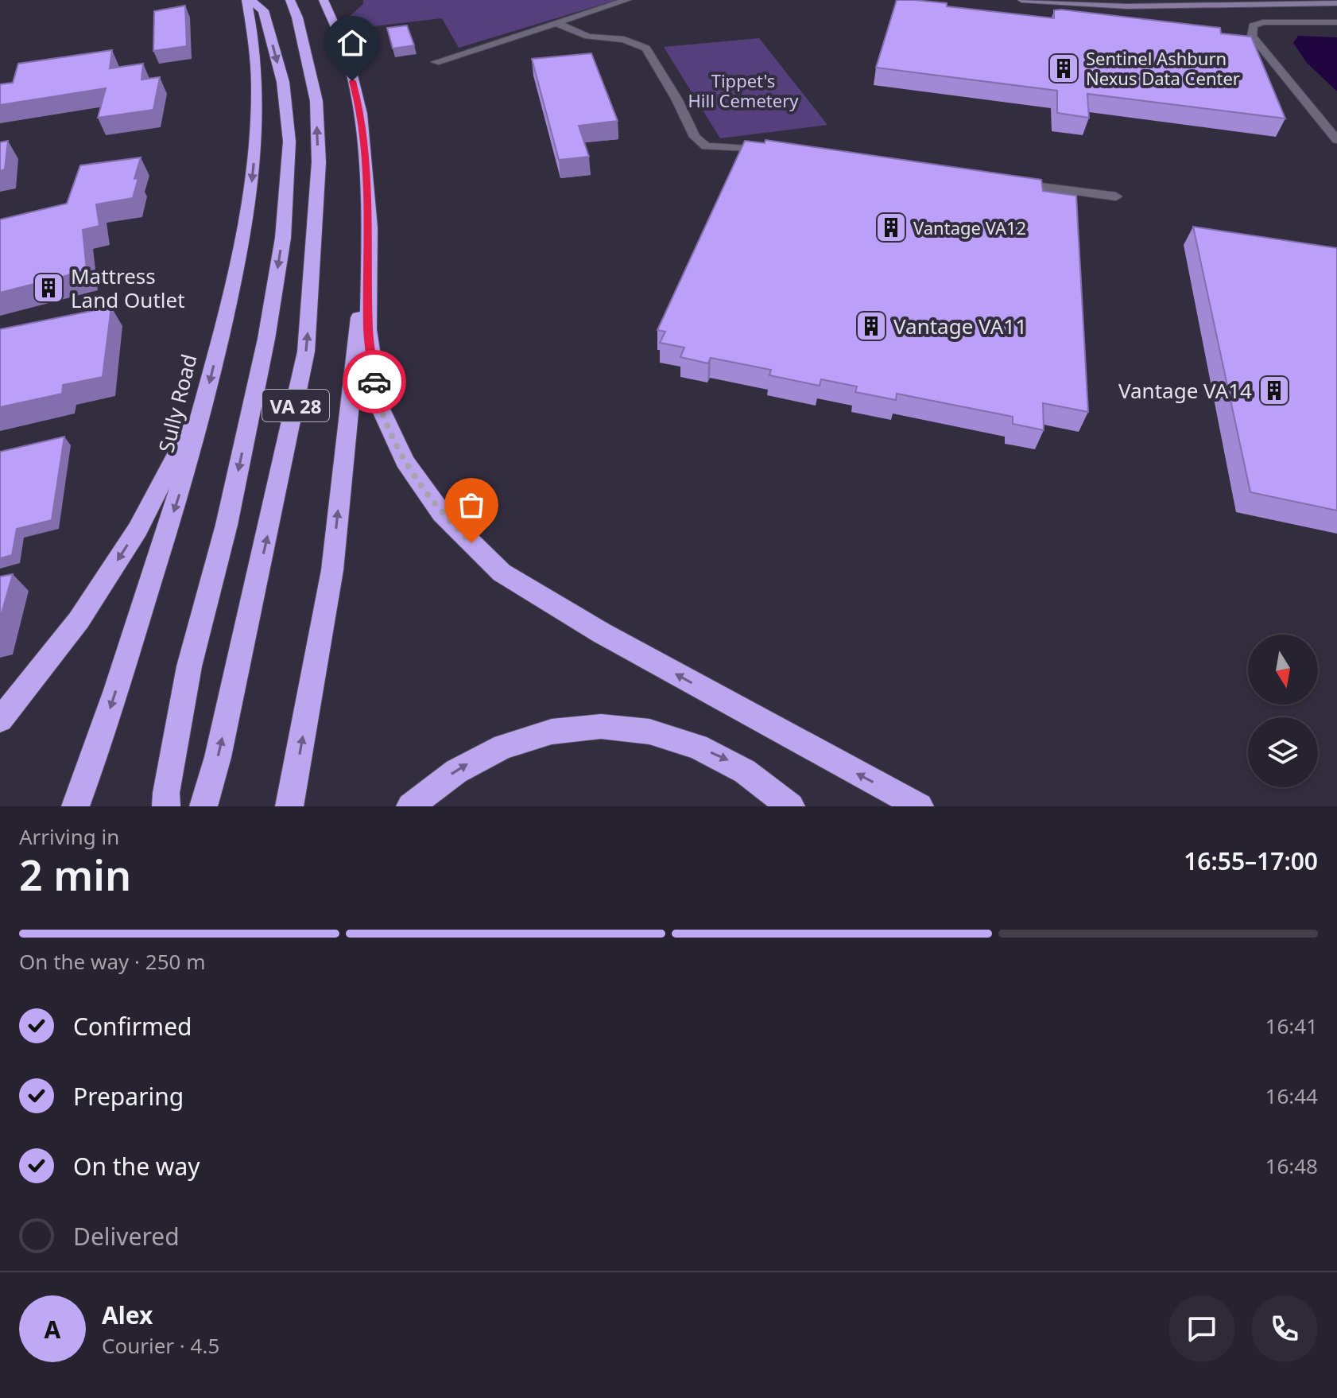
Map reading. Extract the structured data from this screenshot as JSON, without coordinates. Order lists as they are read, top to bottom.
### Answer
{
  "streets": {
    "highway": ["Sully Road", "VA 28"]
  },
  "parks": ["Tippet's Hill Cemetery"],
  "places": {
    "building": [
      "Sentinel Ashburn Nexus Data Center",
      "Vantage VA12",
      "Mattress Land Outlet",
      "Vantage VA11",
      "Vantage VA14"
    ]
  },
  "north": "bottom",
  "page": {
    "heading": ["2 min", "Arriving in", "16:55–17:00"],
    "panel": ["Alex", "Courier · 4.5"],
    "bar": "On the way · 250 m",
    "list": [
      ["Confirmed", "16:41"],
      ["Preparing", "16:44"],
      ["On the way", "16:48"],
      "Delivered"
    ],
    "round": "A"
  }
}
